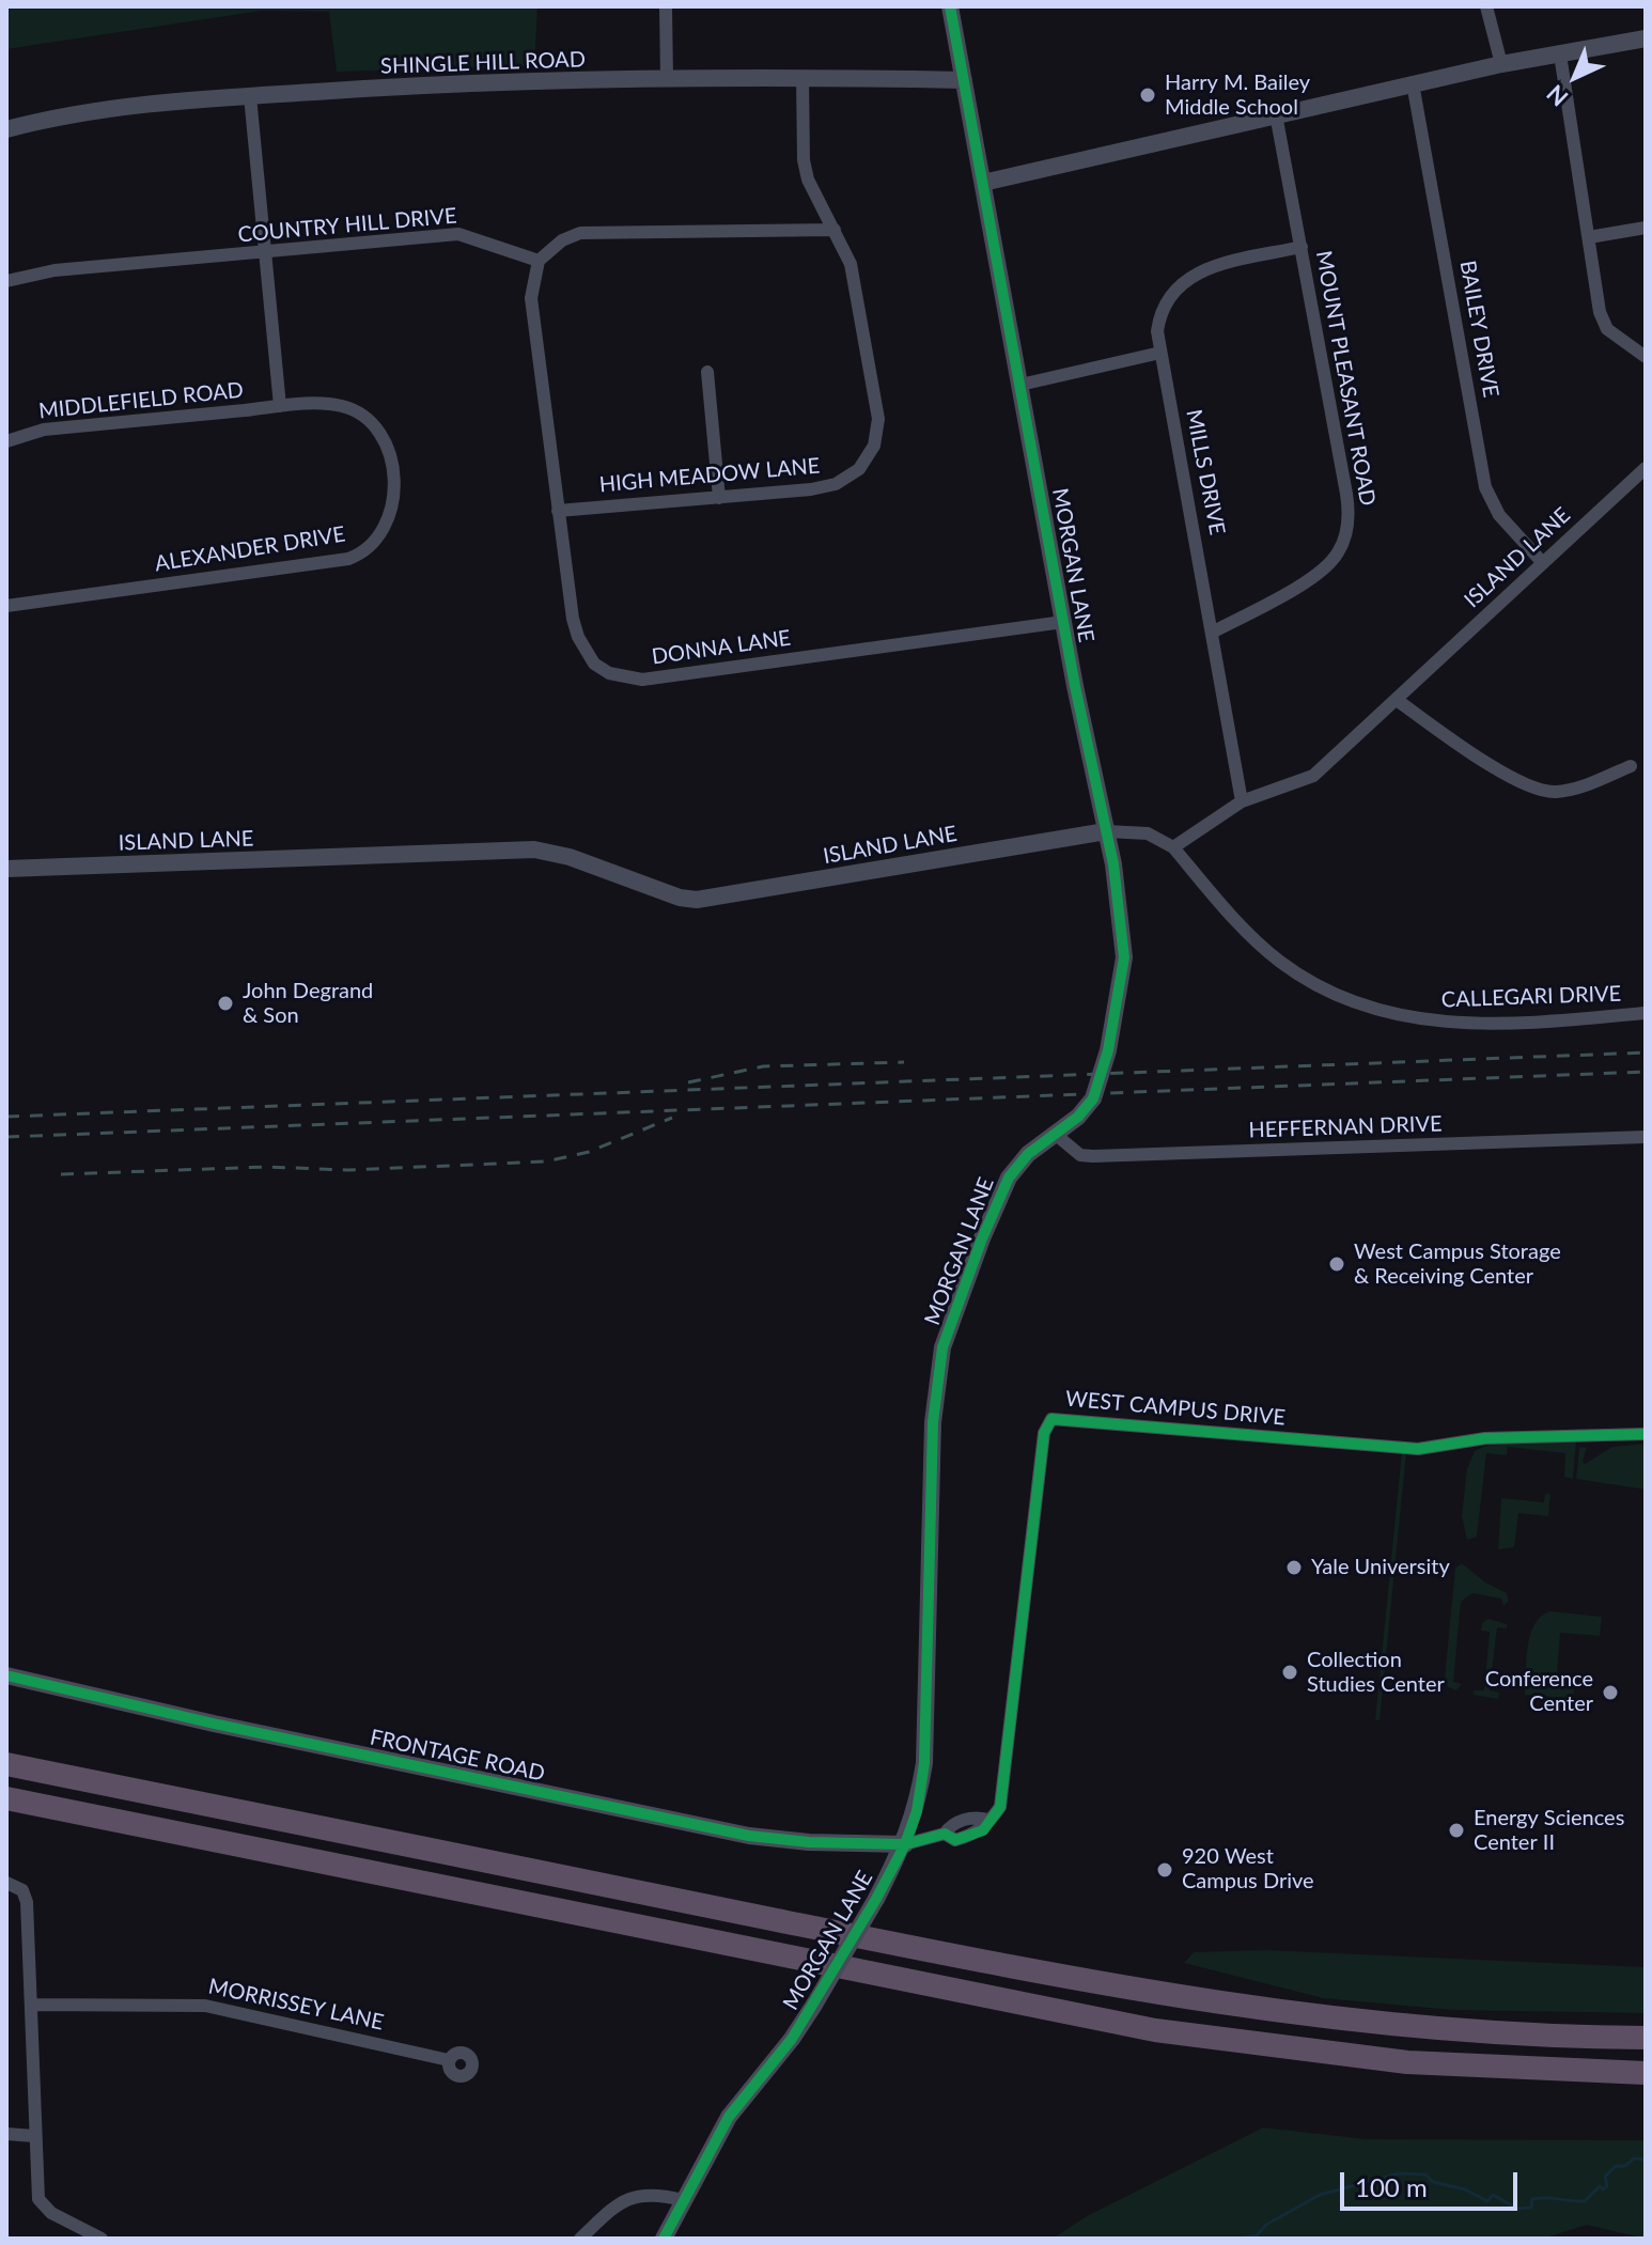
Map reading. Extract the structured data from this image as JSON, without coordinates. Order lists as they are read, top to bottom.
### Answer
{
  "streets": {
    "street": [
      "SHINGLE HILL ROAD",
      "COUNTRY HILL DRIVE",
      "BAILEY DRIVE",
      "MOUNT PLEASANT ROAD",
      "MIDDLEFIELD ROAD",
      "MILLS DRIVE",
      "HIGH MEADOW LANE",
      "ALEXANDER DRIVE",
      "ISLAND LANE",
      "MORGAN LANE",
      "DONNA LANE",
      "CALLEGARI DRIVE",
      "HEFFERNAN DRIVE",
      "WEST CAMPUS DRIVE",
      "FRONTAGE ROAD",
      "MORRISSEY LANE"
    ]
  },
  "crossings": [
    ["SHINGLE HILL ROAD", "HIGH MEADOW LANE"],
    ["SHINGLE HILL ROAD", "MORGAN LANE"],
    ["COUNTRY HILL DRIVE", "DONNA LANE"],
    ["BAILEY DRIVE", "ISLAND LANE"],
    ["MOUNT PLEASANT ROAD", "MILLS DRIVE"],
    ["MIDDLEFIELD ROAD", "ALEXANDER DRIVE"],
    ["MILLS DRIVE", "ISLAND LANE"],
    ["HIGH MEADOW LANE", "DONNA LANE"],
    ["ISLAND LANE", "MORGAN LANE"],
    ["ISLAND LANE", "CALLEGARI DRIVE"],
    ["MORGAN LANE", "DONNA LANE"],
    ["MORGAN LANE", "HEFFERNAN DRIVE"],
    ["MORGAN LANE", "WEST CAMPUS DRIVE"],
    ["MORGAN LANE", "FRONTAGE ROAD"],
    ["WEST CAMPUS DRIVE", "FRONTAGE ROAD"]
  ],
  "places": [
    "Harry M. Bailey Middle School",
    "John Degrand & Son",
    "West Campus Storage & Receiving Center",
    "Yale University",
    "Collection Studies Center",
    "Conference Center",
    "Energy Sciences Center II",
    "920 West Campus Drive"
  ],
  "scale_bar": "100 m",
  "north": "bottom left"
}
